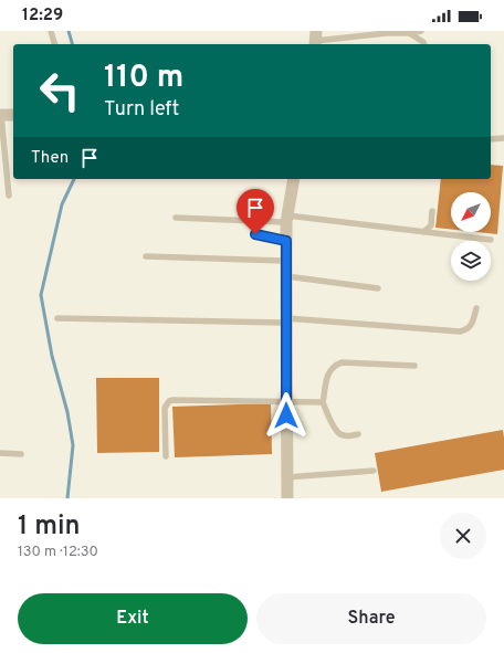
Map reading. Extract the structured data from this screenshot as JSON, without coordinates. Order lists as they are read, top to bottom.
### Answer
{
  "north": "bottom left",
  "page": {
    "status": "12:29",
    "turn": ["110 m", "Turn left"],
    "then": "Then",
    "heading": ["1 min", "130 m · 12:30"],
    "buttons": ["Exit", "Share"]
  }
}
